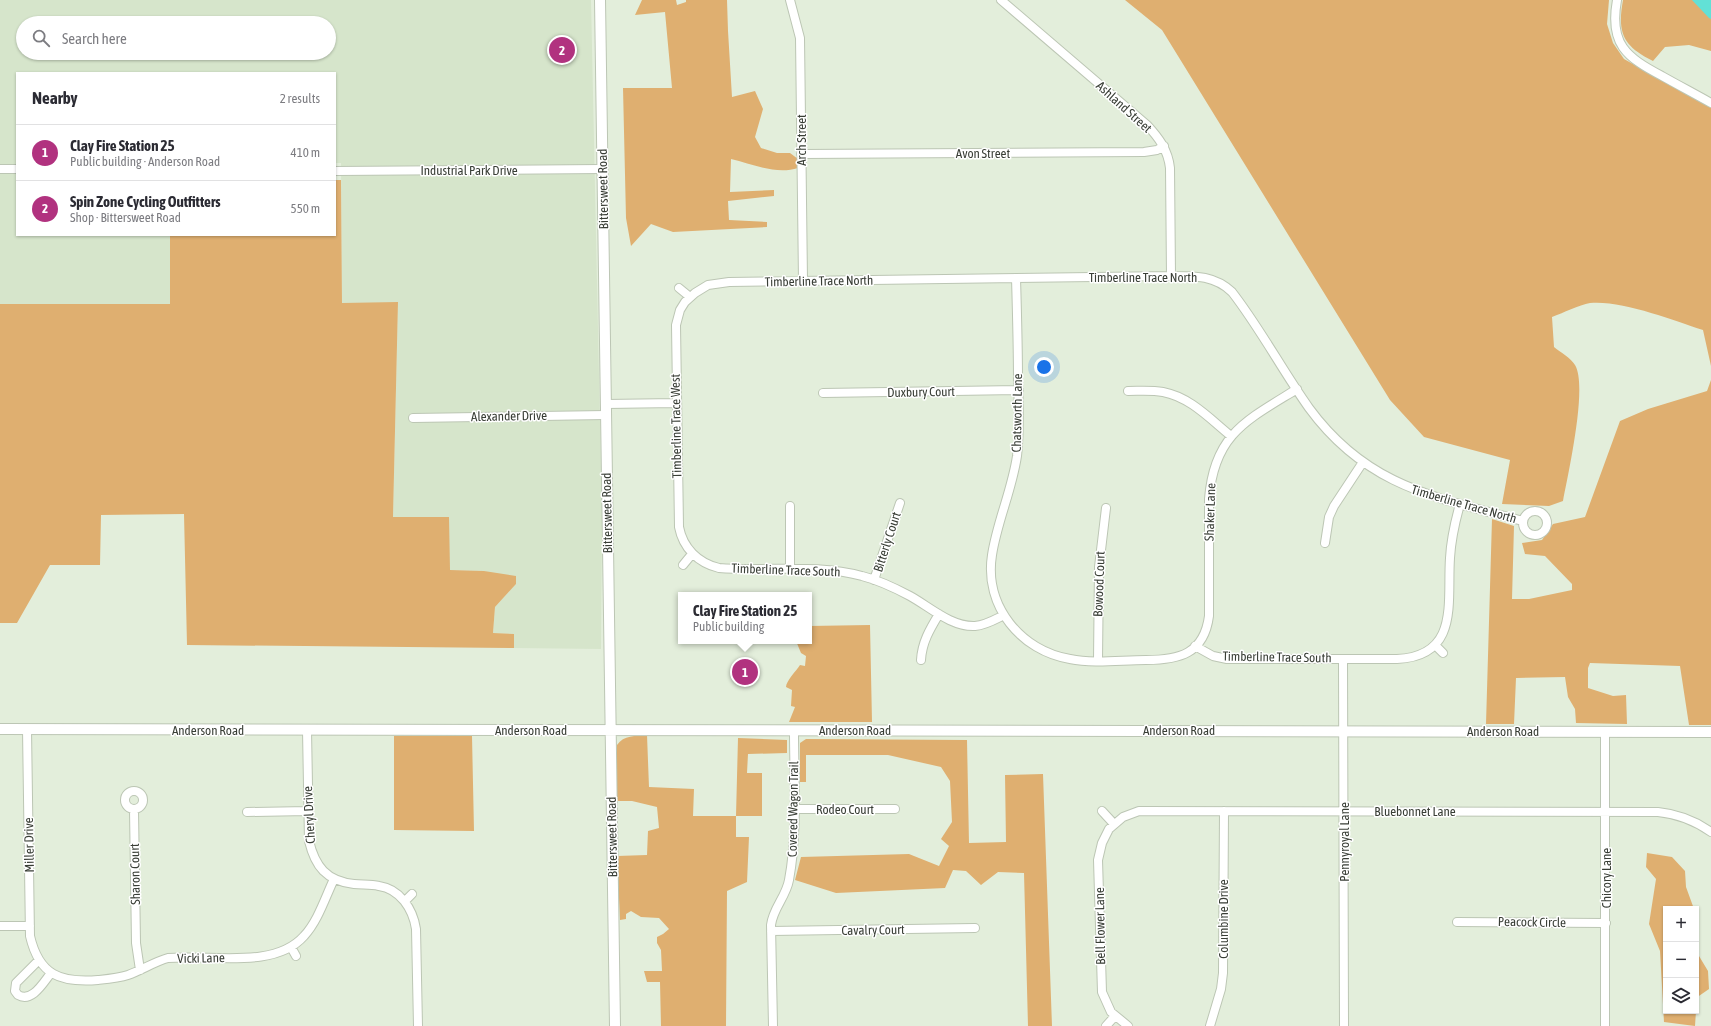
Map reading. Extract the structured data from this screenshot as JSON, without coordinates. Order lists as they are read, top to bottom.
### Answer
{
  "streets": {
    "street": [
      "Ashland Street",
      "Arch Street",
      "Avon Street",
      "Industrial Park Drive",
      "Bittersweet Road",
      "Timberline Trace North",
      "Duxbury Court",
      "Chatsworth Lane",
      "Alexander Drive",
      "Timberline Trace West",
      "Shaker Lane",
      "Bitterly Court",
      "Timberline Trace South",
      "Bowood Court",
      "Anderson Road",
      "Covered Wagon Trail",
      "Rodeo Court",
      "Bluebonnet Lane",
      "Cheryl Drive",
      "Pennyroyal Lane",
      "Miller Drive",
      "Sharon Court",
      "Chicory Lane",
      "Columbine Drive",
      "Peacock Circle",
      "Bell Flower Lane",
      "Cavalry Court",
      "Vicki Lane"
    ]
  },
  "crossings": [
    ["Ashland Street", "Avon Street"],
    ["Ashland Street", "Timberline Trace North"],
    ["Arch Street", "Avon Street"],
    ["Arch Street", "Timberline Trace North"],
    ["Industrial Park Drive", "Bittersweet Road"],
    ["Bittersweet Road", "Alexander Drive"],
    ["Bittersweet Road", "Anderson Road"],
    ["Timberline Trace North", "Chatsworth Lane"],
    ["Timberline Trace North", "Timberline Trace West"],
    ["Timberline Trace North", "Shaker Lane"],
    ["Duxbury Court", "Chatsworth Lane"],
    ["Chatsworth Lane", "Timberline Trace South"],
    ["Timberline Trace West", "Timberline Trace South"],
    ["Shaker Lane", "Timberline Trace South"],
    ["Bitterly Court", "Timberline Trace South"],
    ["Timberline Trace South", "Pennyroyal Lane"],
    ["Anderson Road", "Covered Wagon Trail"],
    ["Anderson Road", "Cheryl Drive"],
    ["Anderson Road", "Pennyroyal Lane"],
    ["Anderson Road", "Miller Drive"],
    ["Anderson Road", "Chicory Lane"],
    ["Covered Wagon Trail", "Rodeo Court"],
    ["Covered Wagon Trail", "Cavalry Court"],
    ["Bluebonnet Lane", "Pennyroyal Lane"],
    ["Bluebonnet Lane", "Chicory Lane"],
    ["Bluebonnet Lane", "Columbine Drive"],
    ["Bluebonnet Lane", "Bell Flower Lane"],
    ["Cheryl Drive", "Vicki Lane"],
    ["Miller Drive", "Vicki Lane"],
    ["Sharon Court", "Vicki Lane"],
    ["Chicory Lane", "Peacock Circle"]
  ],
  "page": {
    "search": "Search here",
    "pins": ["2", "1"],
    "heading": ["Nearby", "2 results"],
    "list": [
      {
        "mark": "1",
        "name": "Clay Fire Station 25",
        "note": "Public building · Anderson Road",
        "value": "410 m"
      },
      {
        "mark": "2",
        "name": "Spin Zone Cycling Outfitters",
        "note": "Shop · Bittersweet Road",
        "value": "550 m"
      }
    ],
    "popup": ["Clay Fire Station 25", "Public building"],
    "map_buttons": ["+", "−"]
  }
}
